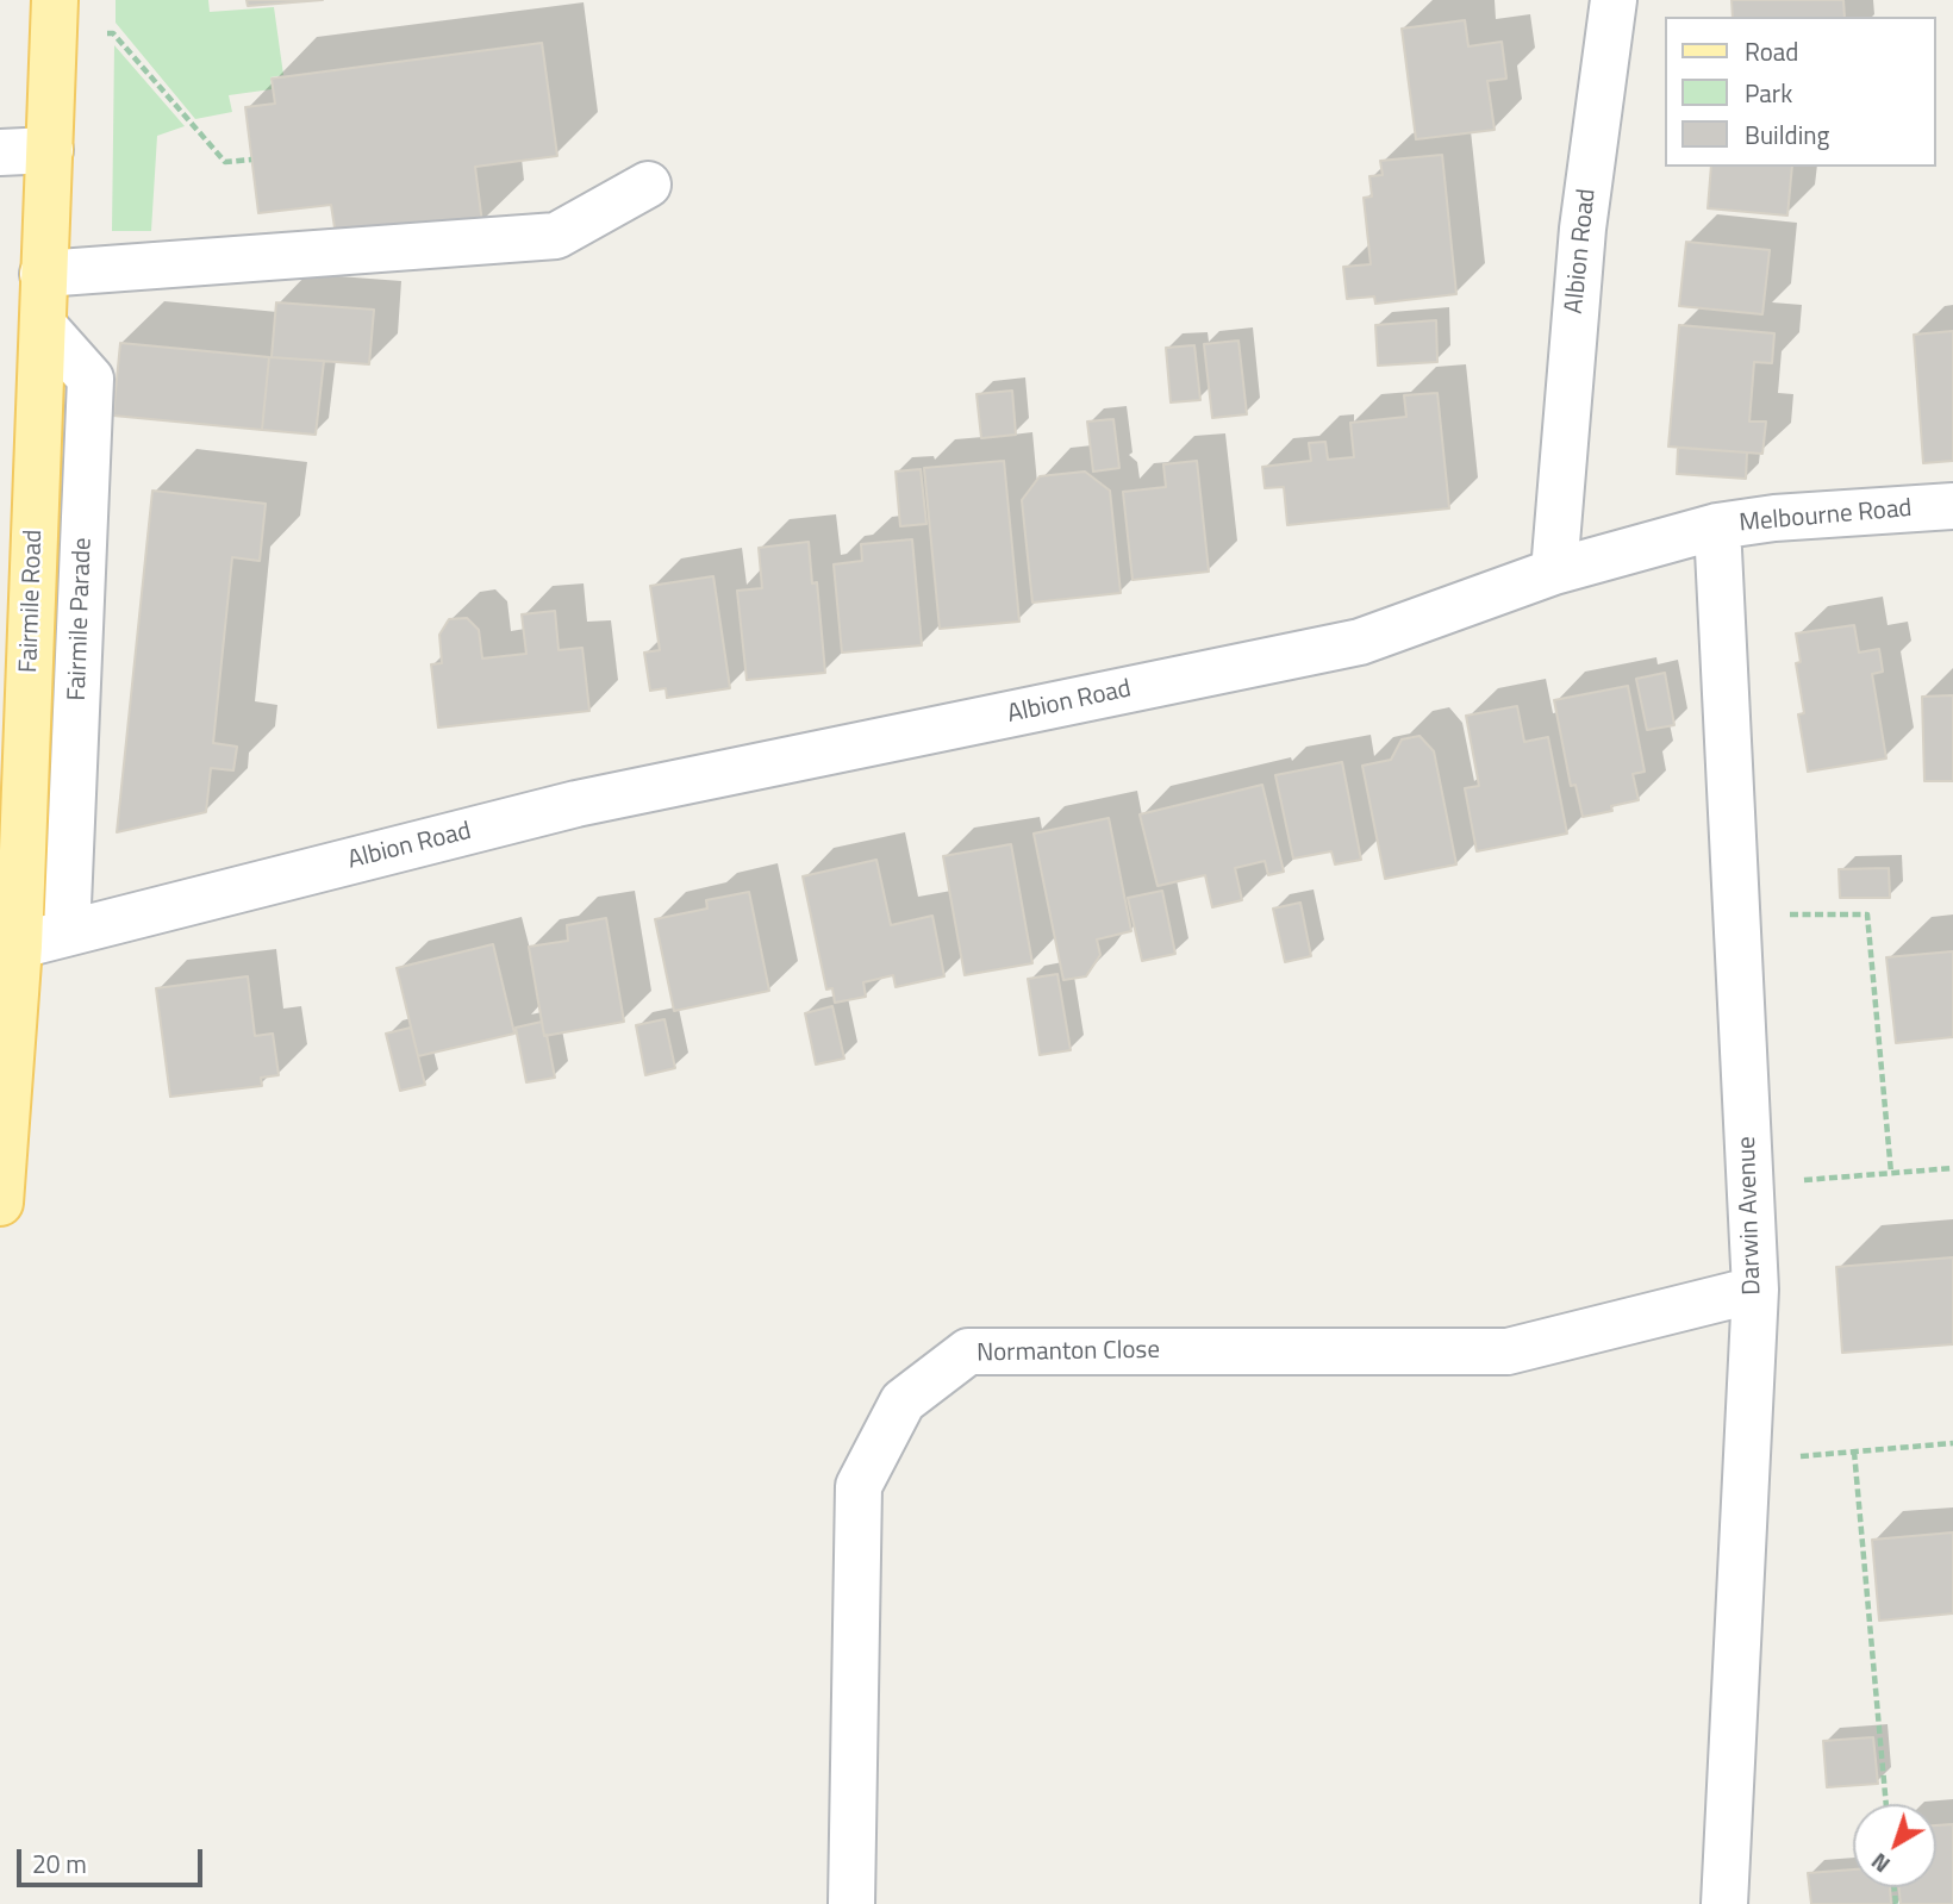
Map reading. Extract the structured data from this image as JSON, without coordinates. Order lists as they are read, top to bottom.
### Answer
{
  "streets": {
    "main road": ["Fairmile Road"],
    "street": [
      "Albion Road",
      "Melbourne Road",
      "Fairmile Parade",
      "Darwin Avenue",
      "Normanton Close"
    ]
  },
  "crossings": [
    ["Albion Road", "Melbourne Road"],
    ["Albion Road", "Fairmile Road"],
    ["Albion Road", "Fairmile Parade"],
    ["Melbourne Road", "Darwin Avenue"],
    ["Fairmile Road", "Fairmile Parade"],
    ["Darwin Avenue", "Normanton Close"]
  ],
  "legend": ["Road", "Park", "Building"],
  "scale_bar": "20 m",
  "north": "bottom left"
}
